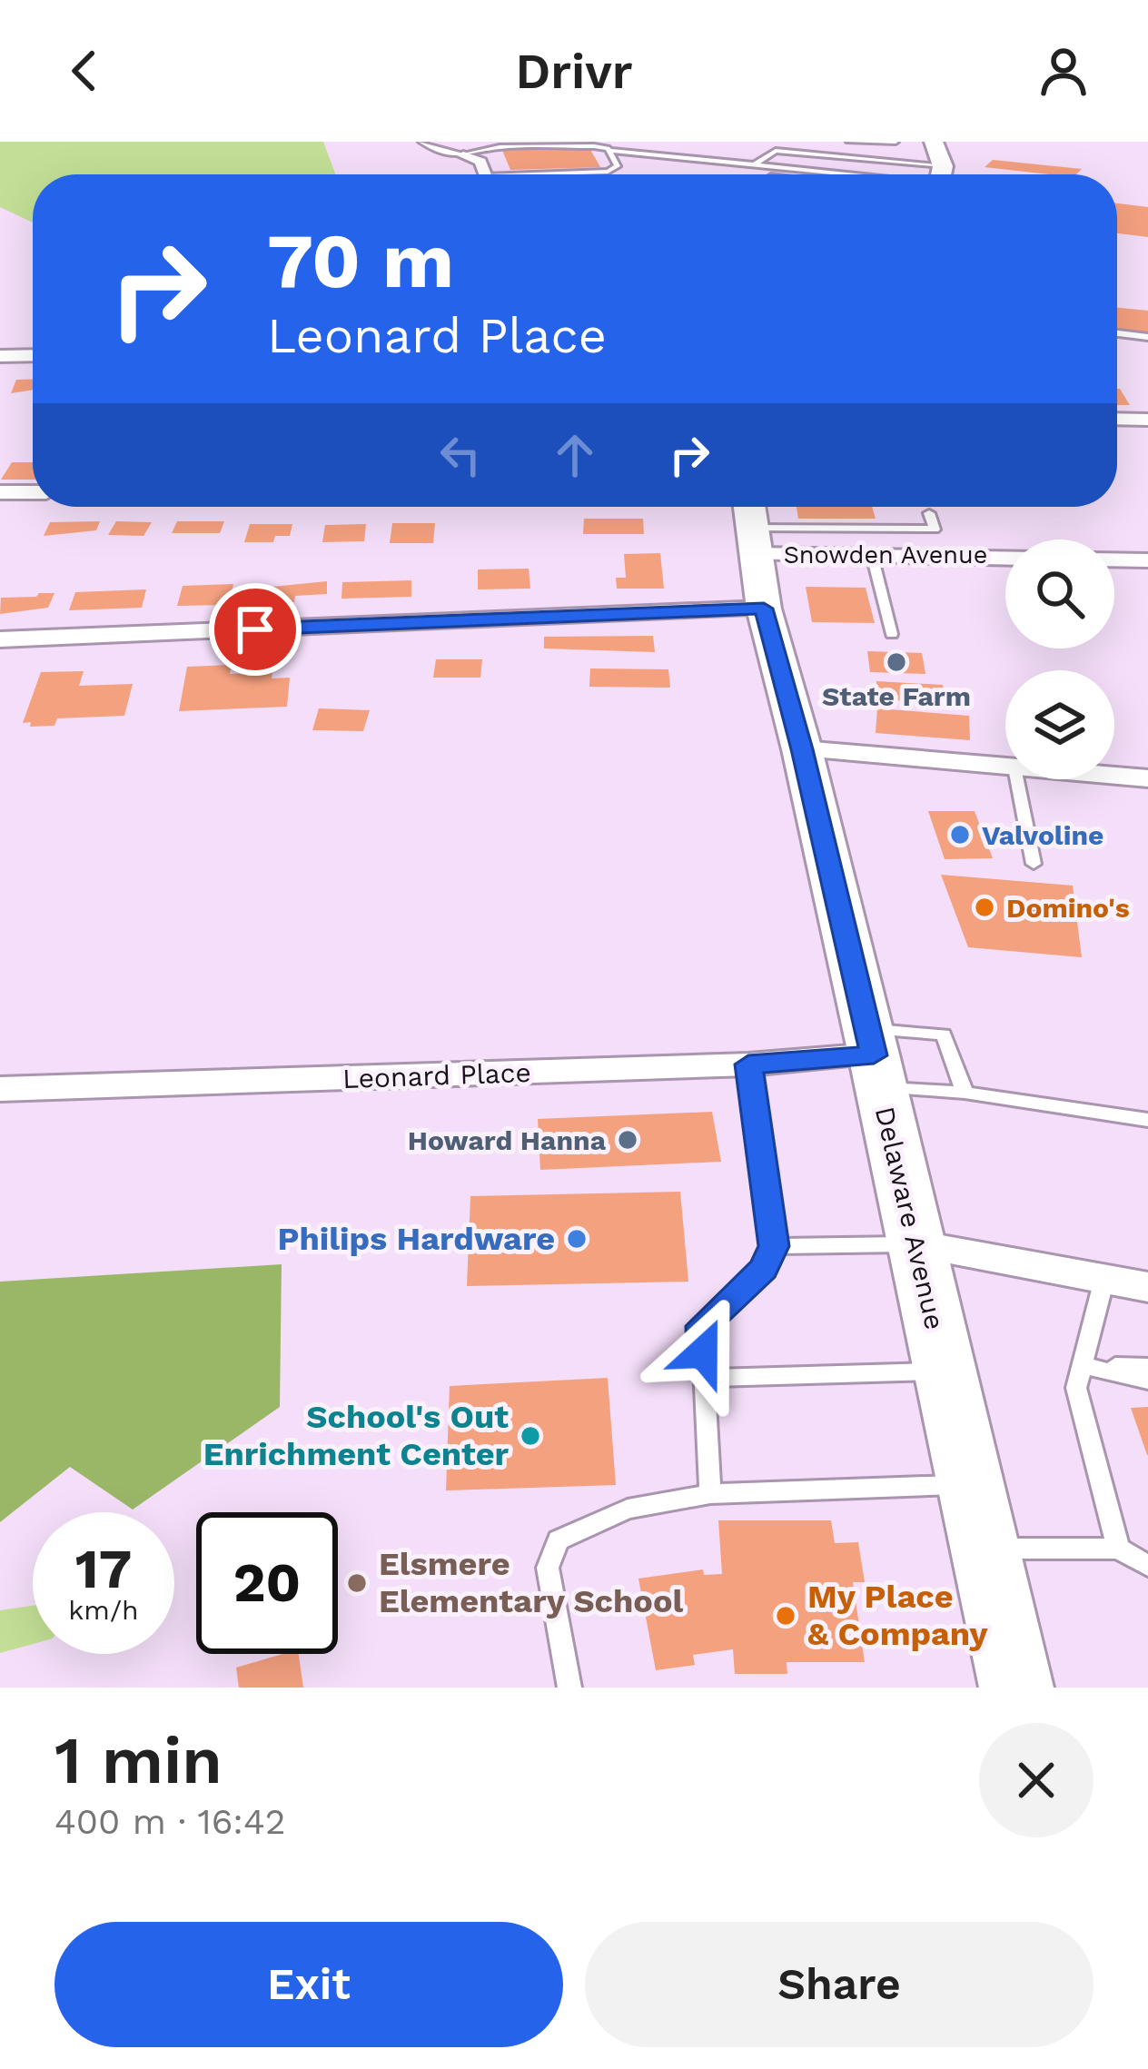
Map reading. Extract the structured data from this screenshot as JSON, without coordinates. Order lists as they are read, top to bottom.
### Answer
{
  "streets": {
    "main road": ["Delaware Avenue"],
    "street": ["Snowden Avenue", "Leonard Place"]
  },
  "crossings": [
    ["Snowden Avenue", "Delaware Avenue"],
    ["Leonard Place", "Delaware Avenue"]
  ],
  "places": [
    "State Farm",
    "Valvoline",
    "Domino's",
    "Howard Hanna",
    "Philips Hardware",
    "School's Out Enrichment Center",
    "Elsmere Elementary School",
    "My Place & Company"
  ],
  "page": {
    "header": "Drivr",
    "turn": ["70 m", "Leonard Place"],
    "speed": "17 km/h",
    "limit": "20",
    "heading": ["1 min", "400 m · 16:42"],
    "buttons": ["Exit", "Share"]
  }
}
